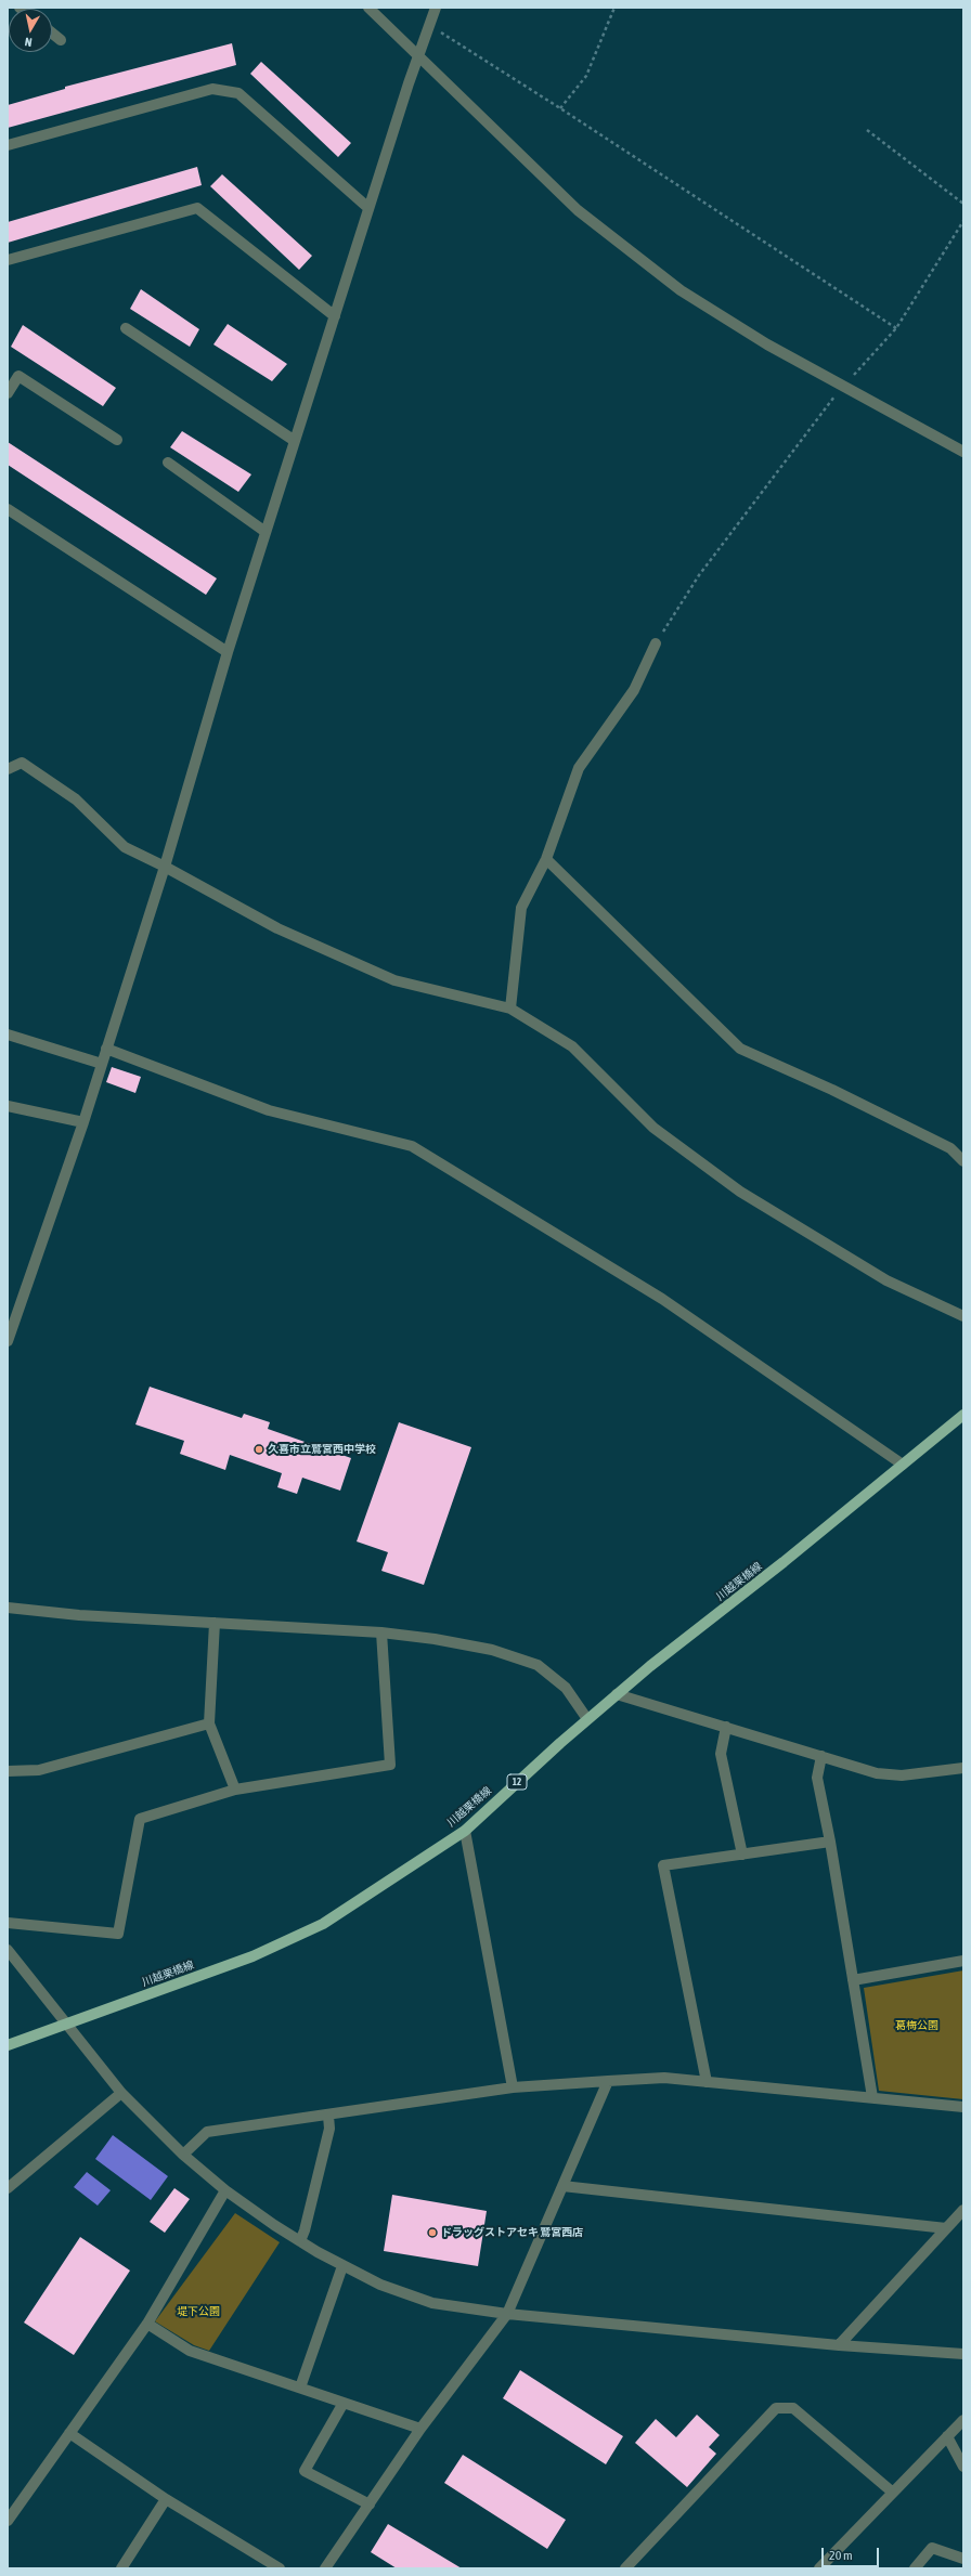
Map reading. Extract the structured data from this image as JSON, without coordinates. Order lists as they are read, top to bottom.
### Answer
{
  "streets": {
    "main road": ["川越栗橋線", "12"]
  },
  "parks": ["葛梅公園", "堤下公園"],
  "places": ["久喜市立鷲宮西中学校", "ドラッグストアセキ 鷲宮西店"],
  "scale_bar": "20 m",
  "north": "bottom"
}
